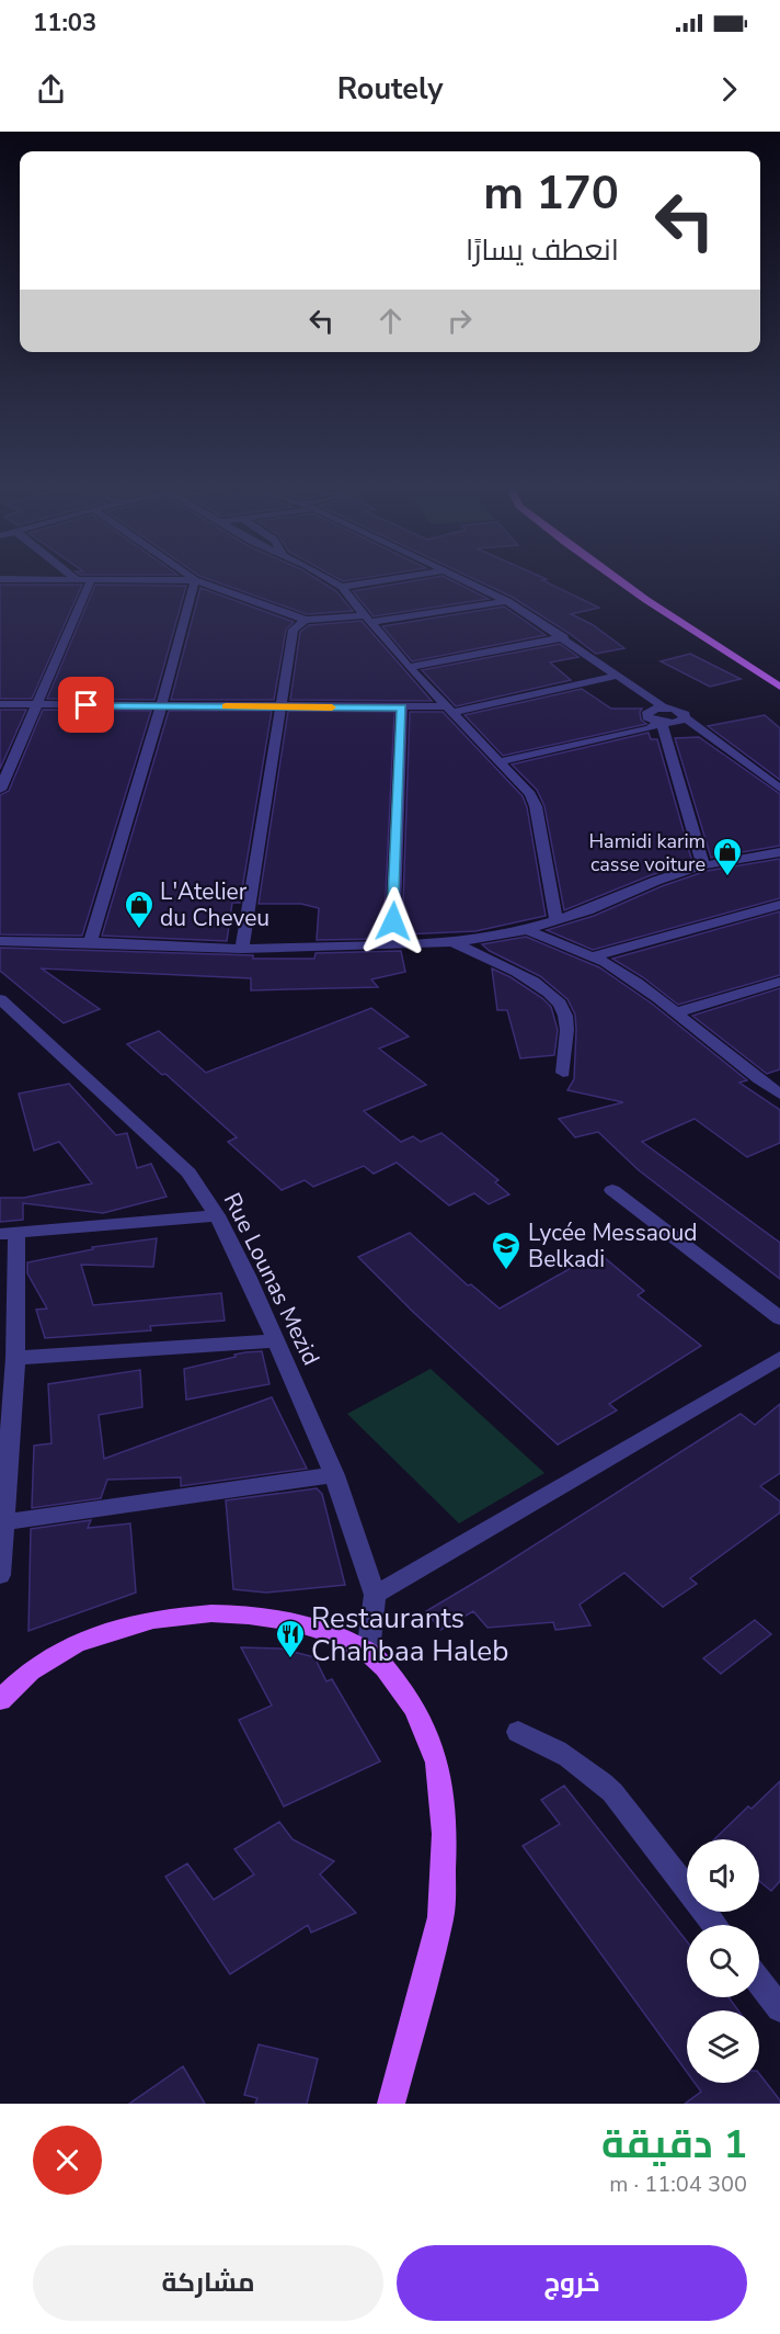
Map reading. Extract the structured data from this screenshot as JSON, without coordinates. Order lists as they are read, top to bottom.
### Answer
{
  "streets": {
    "street": ["Rue Lounas Mezid"]
  },
  "places": {
    "shop": ["Hamidi karim casse voiture", "L'Atelier du Cheveu"],
    "school or university": ["Lycée Messaoud Belkadi"],
    "restaurant": ["Restaurants Chahbaa Haleb"]
  },
  "page": {
    "status": "11:03",
    "header": "Routely",
    "turn": ["170 m", "انعطف يسارًا"],
    "heading": ["1 دقيقة", "300 m · 11:04"],
    "buttons": ["خروج", "مشاركة"]
  }
}
